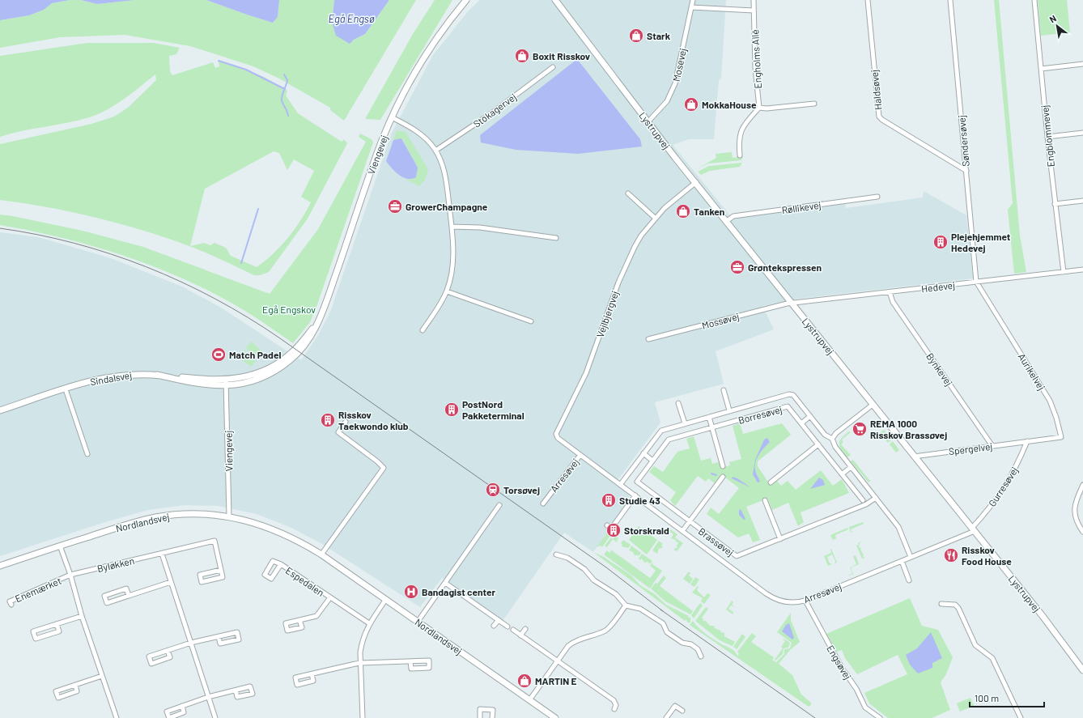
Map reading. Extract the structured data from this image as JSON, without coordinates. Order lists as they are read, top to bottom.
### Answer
{
  "streets": {
    "street": [
      "Engholms Allé",
      "Mosevej",
      "Haldsøvej",
      "Stokagervej",
      "Lystrupvej",
      "Engblommevej",
      "Søndersøvej",
      "Viengevej",
      "Røllikevej",
      "Hedevej",
      "Vejlbjergvej",
      "Mossøvej",
      "Bynkevej",
      "Aurikelvej",
      "Sindalsvej",
      "Borresøvej",
      "Spergelvej",
      "Arresøvej",
      "Gurresøvej",
      "Nordlandsvej",
      "Brassøvej",
      "Byløkken",
      "Espedalen",
      "Enemærket",
      "Engsøvej"
    ]
  },
  "crossings": [
    ["Mosevej", "Lystrupvej"],
    ["Haldsøvej", "Søndersøvej"],
    ["Lystrupvej", "Røllikevej"],
    ["Lystrupvej", "Hedevej"],
    ["Lystrupvej", "Vejlbjergvej"],
    ["Lystrupvej", "Mossøvej"],
    ["Lystrupvej", "Spergelvej"],
    ["Lystrupvej", "Arresøvej"],
    ["Lystrupvej", "Gurresøvej"],
    ["Engblommevej", "Hedevej"],
    ["Søndersøvej", "Hedevej"],
    ["Søndersøvej", "Aurikelvej"],
    ["Viengevej", "Sindalsvej"],
    ["Viengevej", "Nordlandsvej"],
    ["Hedevej", "Mossøvej"],
    ["Hedevej", "Bynkevej"],
    ["Hedevej", "Aurikelvej"],
    ["Vejlbjergvej", "Arresøvej"],
    ["Bynkevej", "Spergelvej"],
    ["Aurikelvej", "Spergelvej"],
    ["Aurikelvej", "Gurresøvej"],
    ["Borresøvej", "Arresøvej"],
    ["Borresøvej", "Brassøvej"],
    ["Spergelvej", "Gurresøvej"],
    ["Arresøvej", "Gurresøvej"],
    ["Arresøvej", "Engsøvej"],
    ["Nordlandsvej", "Enemærket"],
    ["Byløkken", "Enemærket"]
  ],
  "water": ["Egå Engsø"],
  "parks": ["Egå Engskov"],
  "places": {
    "shop": [
      "Stark",
      "Boxit Risskov",
      "MokkaHouse",
      "Tanken",
      "MARTIN E"
    ],
    "office": ["GrowerChampagne", "Grøntekspressen"],
    "building": [
      "Plejehjemmet Hedevej",
      "PostNord Pakketerminal",
      "Risskov Taekwondo klub",
      "Studie 43",
      "Storskrald"
    ],
    "sports": ["Match Padel"],
    "supermarket": ["REMA 1000 Risskov Brassøvej"],
    "station": ["Torsøvej"],
    "restaurant": ["Risskov Food House"],
    "hospital": ["Bandagist center"]
  },
  "scale_bar": "100 m",
  "north": "top left"
}
